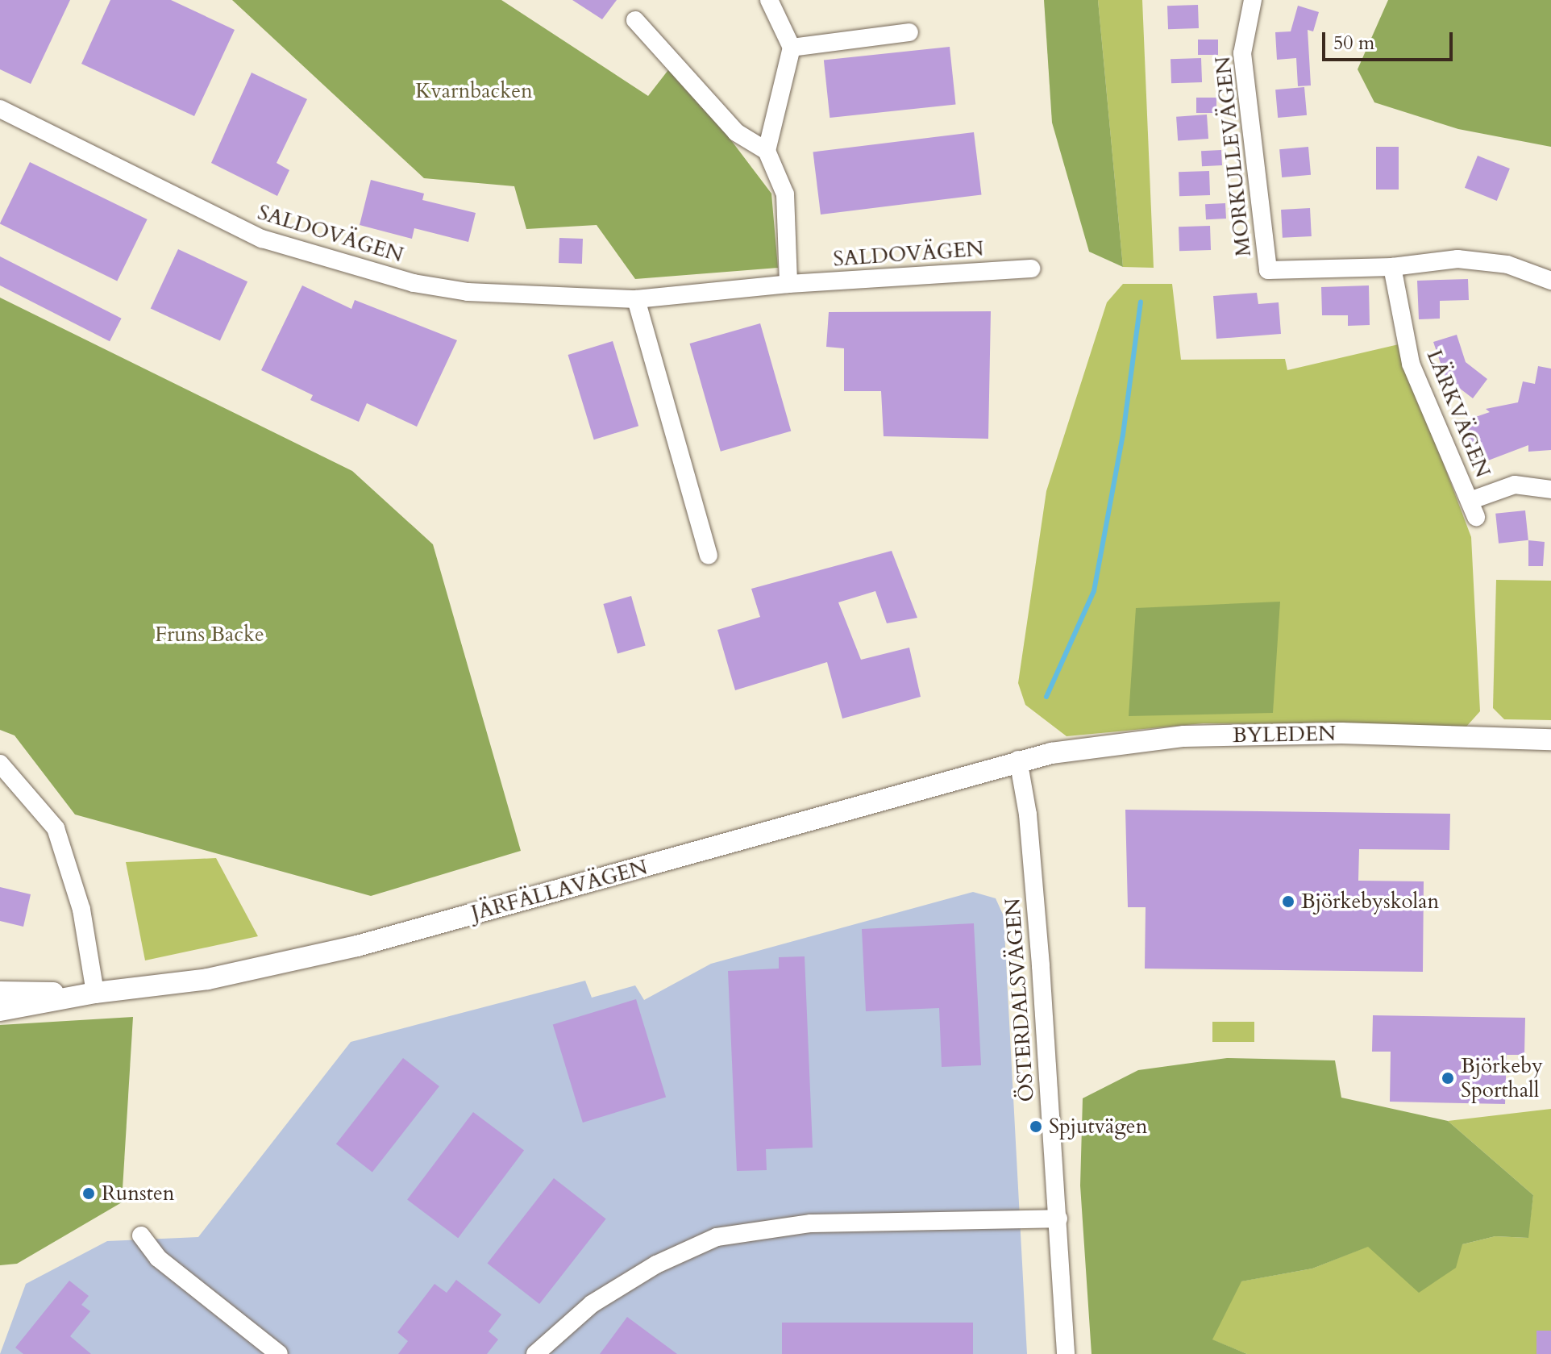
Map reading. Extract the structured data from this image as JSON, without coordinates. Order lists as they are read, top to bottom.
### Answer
{
  "streets": {
    "street": [
      "MORKULLEVÄGEN",
      "SALDOVÄGEN",
      "LÄRKVÄGEN",
      "BYLEDEN",
      "JÄRFÄLLAVÄGEN",
      "ÖSTERDALSVÄGEN"
    ]
  },
  "crossings": [
    ["MORKULLEVÄGEN", "LÄRKVÄGEN"],
    ["BYLEDEN", "JÄRFÄLLAVÄGEN"],
    ["BYLEDEN", "ÖSTERDALSVÄGEN"],
    ["JÄRFÄLLAVÄGEN", "ÖSTERDALSVÄGEN"]
  ],
  "parks": ["Kvarnbacken", "Fruns Backe"],
  "places": [
    "Björkebyskolan",
    "Björkeby Sporthall",
    "Spjutvägen",
    "Runsten"
  ],
  "scale_bar": "50 m"
}
